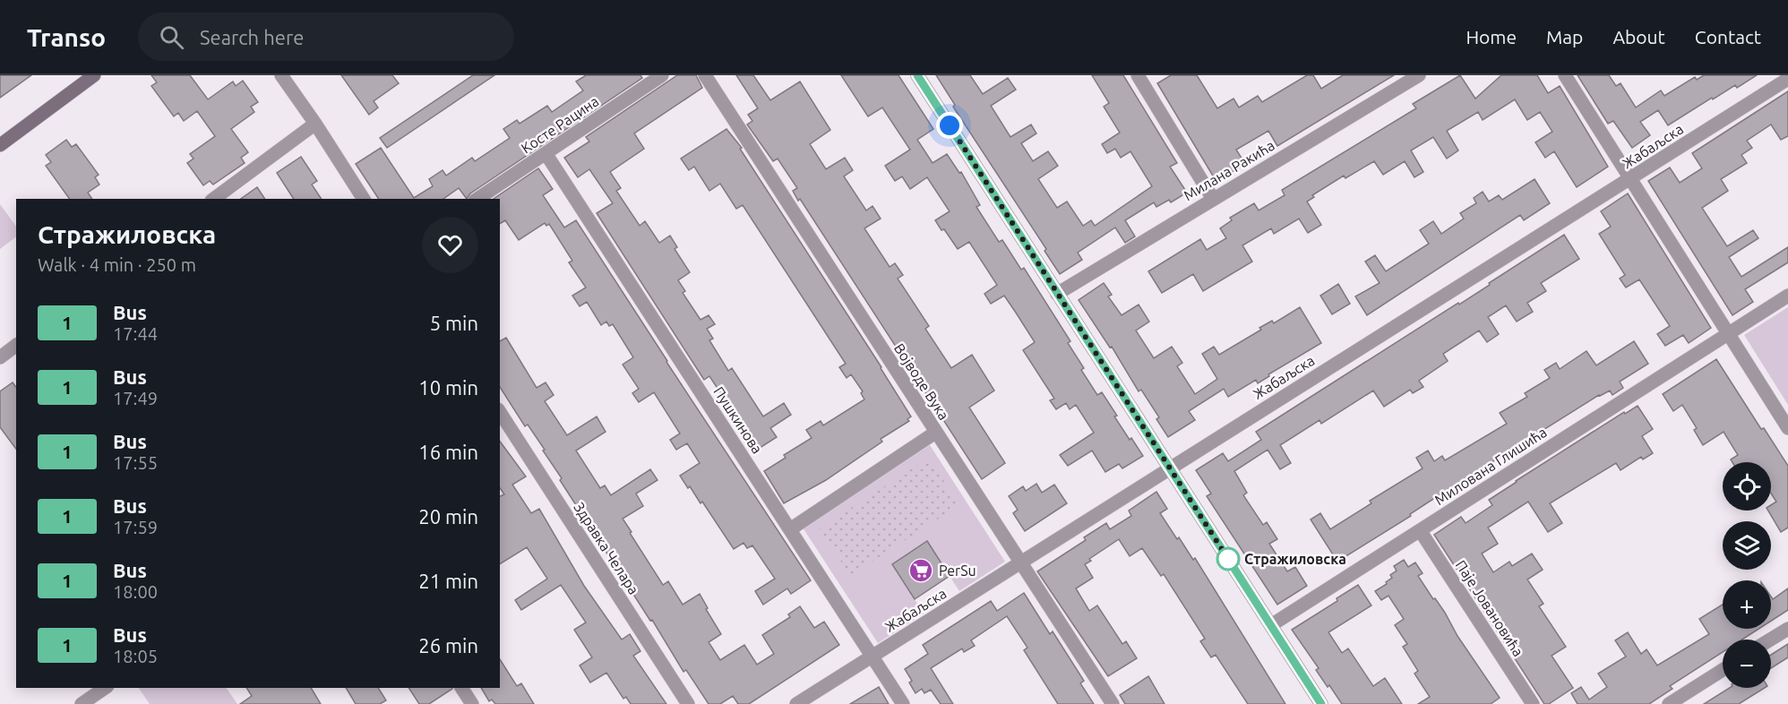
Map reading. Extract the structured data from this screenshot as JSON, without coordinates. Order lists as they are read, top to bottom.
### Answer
{
  "streets": {
    "street": [
      "Косте Рацина",
      "Жабаљска",
      "Милана Ракића",
      "Војводе Вука",
      "Пушкинова",
      "Милована Глишића",
      "Здравка Челара",
      "Паје Јовановића"
    ]
  },
  "crossings": [
    ["Косте Рацина", "Пушкинова"],
    ["Жабаљска", "Војводе Вука"],
    ["Жабаљска", "Пушкинова"],
    ["Милована Глишића", "Паје Јовановића"]
  ],
  "places": {
    "other": ["Стражиловска"],
    "supermarket": ["PerSu"]
  },
  "lines": ["bus line 1"],
  "page": {
    "header": "Transo",
    "search": "Search here",
    "nav": [
      "Home",
      "Map",
      "About",
      "Contact"
    ],
    "heading": ["Стражиловска", "Walk · 4 min · 250 m"],
    "list": [
      {
        "mark": "1",
        "name": "Bus",
        "note": "17:44",
        "value": "5 min"
      },
      {
        "mark": "1",
        "name": "Bus",
        "note": "17:49",
        "value": "10 min"
      },
      {
        "mark": "1",
        "name": "Bus",
        "note": "17:55",
        "value": "16 min"
      },
      {
        "mark": "1",
        "name": "Bus",
        "note": "17:59",
        "value": "20 min"
      },
      {
        "mark": "1",
        "name": "Bus",
        "note": "18:00",
        "value": "21 min"
      },
      {
        "mark": "1",
        "name": "Bus",
        "note": "18:05",
        "value": "26 min"
      }
    ],
    "map_buttons": ["+", "−"]
  }
}
